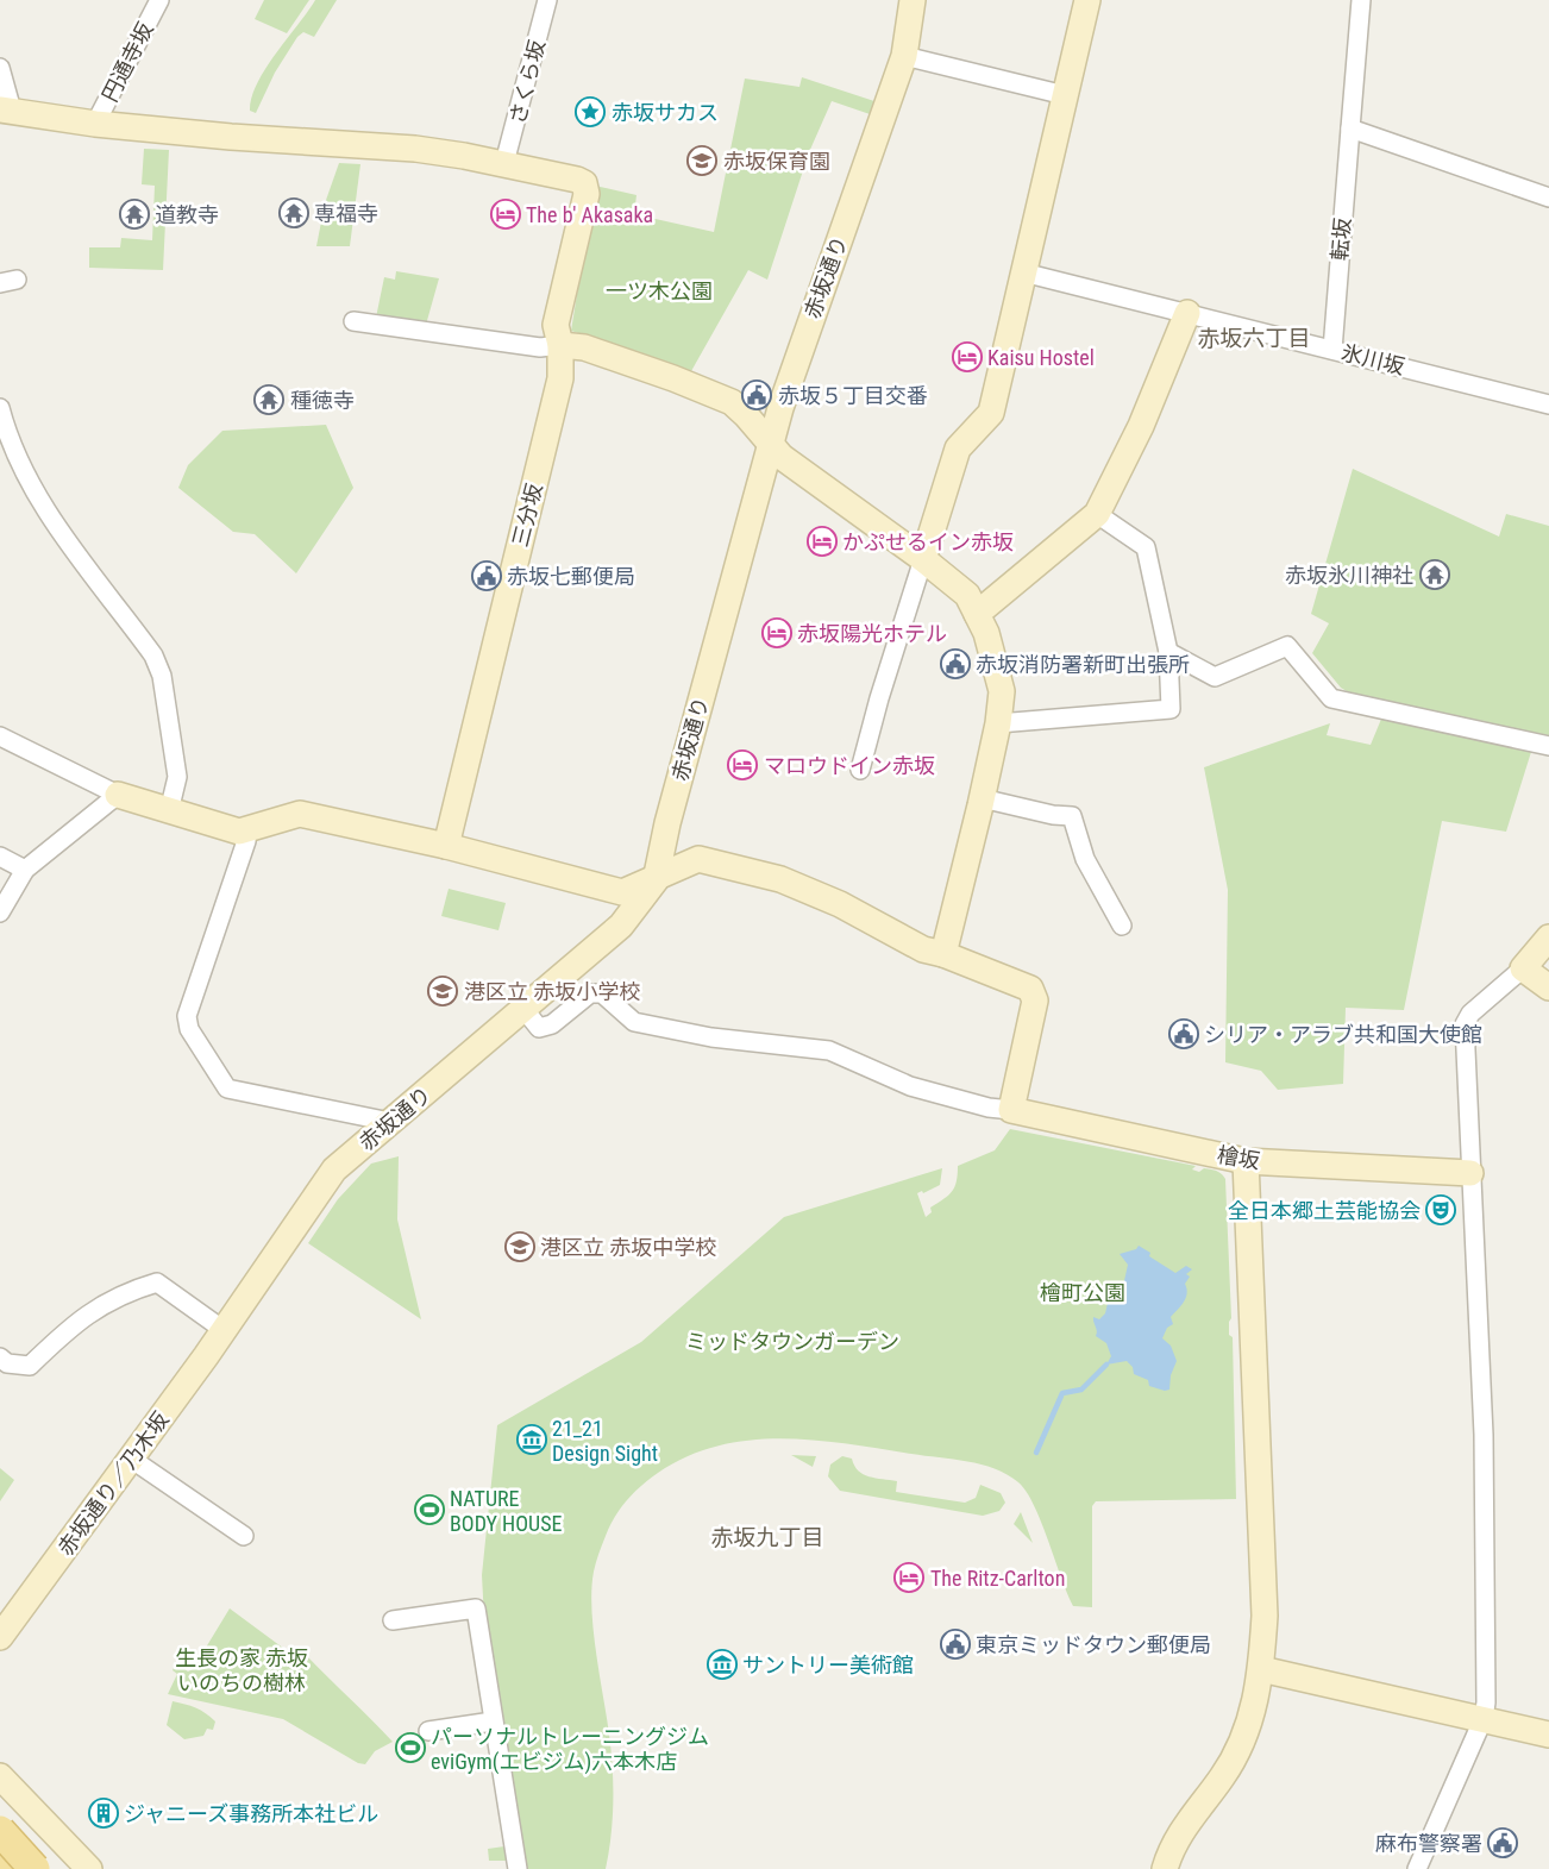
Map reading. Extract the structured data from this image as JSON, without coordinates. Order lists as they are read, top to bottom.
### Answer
{
  "streets": {
    "street": [
      "円通寺坂",
      "さくら坂",
      "転坂",
      "赤坂通り",
      "氷川坂",
      "三分坂",
      "檜坂",
      "赤坂通り／乃木坂"
    ]
  },
  "crossings": [
    ["さくら坂", "三分坂"],
    ["転坂", "氷川坂"],
    ["赤坂通り", "赤坂通り／乃木坂"]
  ],
  "districts": ["赤坂六丁目", "赤坂九丁目"],
  "parks": [
    "一ツ木公園",
    "檜町公園",
    "ミッドタウンガーデン",
    "生長の家 赤坂 いのちの樹林"
  ],
  "places": {
    "place": ["赤坂サカス"],
    "school or university": ["赤坂保育園", "港区立 赤坂小学校", "港区立 赤坂中学校"],
    "temple": [
      "専福寺",
      "道教寺",
      "種徳寺",
      "赤坂氷川神社"
    ],
    "hotel": [
      "The b' Akasaka",
      "Kaisu Hostel",
      "かぷせるイン赤坂",
      "赤坂陽光ホテル",
      "マロウドイン赤坂",
      "The Ritz-Carlton"
    ],
    "public building": [
      "赤坂５丁目交番",
      "赤坂七郵便局",
      "赤坂消防署新町出張所",
      "シリア・アラブ共和国大使館",
      "東京ミッドタウン郵便局",
      "麻布警察署"
    ],
    "theatre": ["全日本郷土芸能協会"],
    "museum": ["21_21 Design Sight", "サントリー美術館"],
    "sports": ["NATURE BODY HOUSE", "パーソナルトレーニングジム eviGym(エビジム)六本木店"],
    "building": ["ジャニーズ事務所本社ビル"]
  }
}
